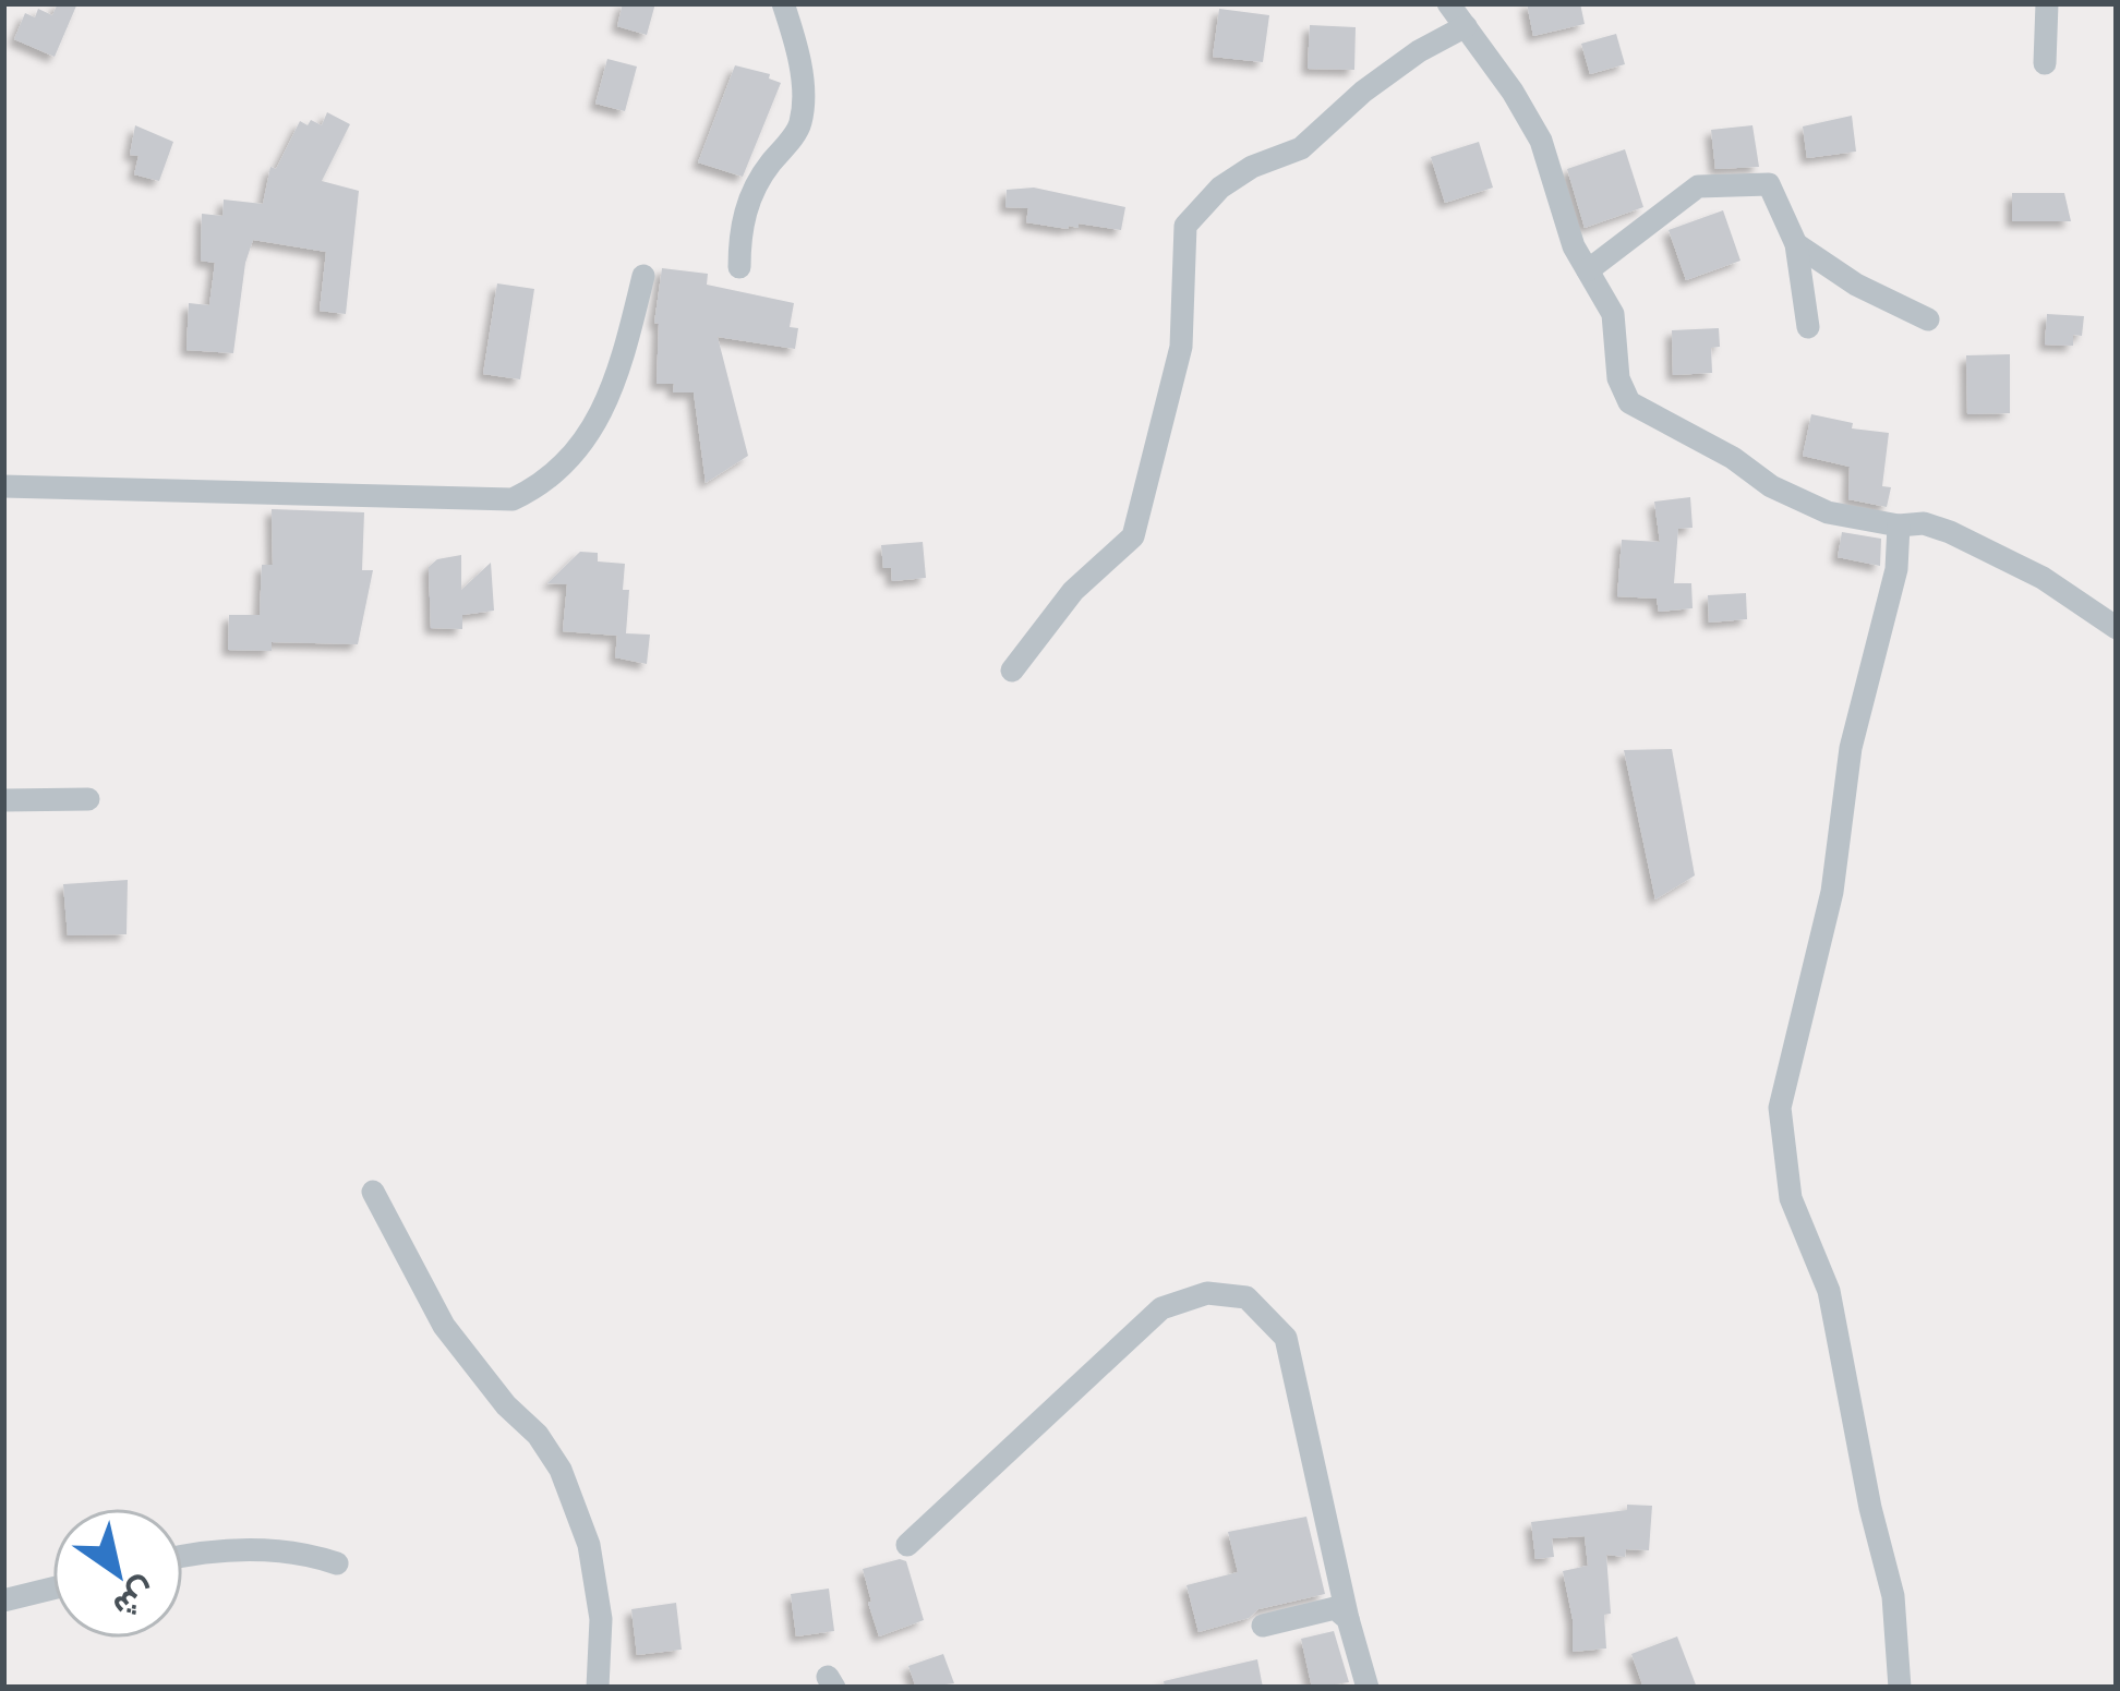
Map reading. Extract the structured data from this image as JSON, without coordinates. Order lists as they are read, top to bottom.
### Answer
{
  "north": "bottom right"
}
